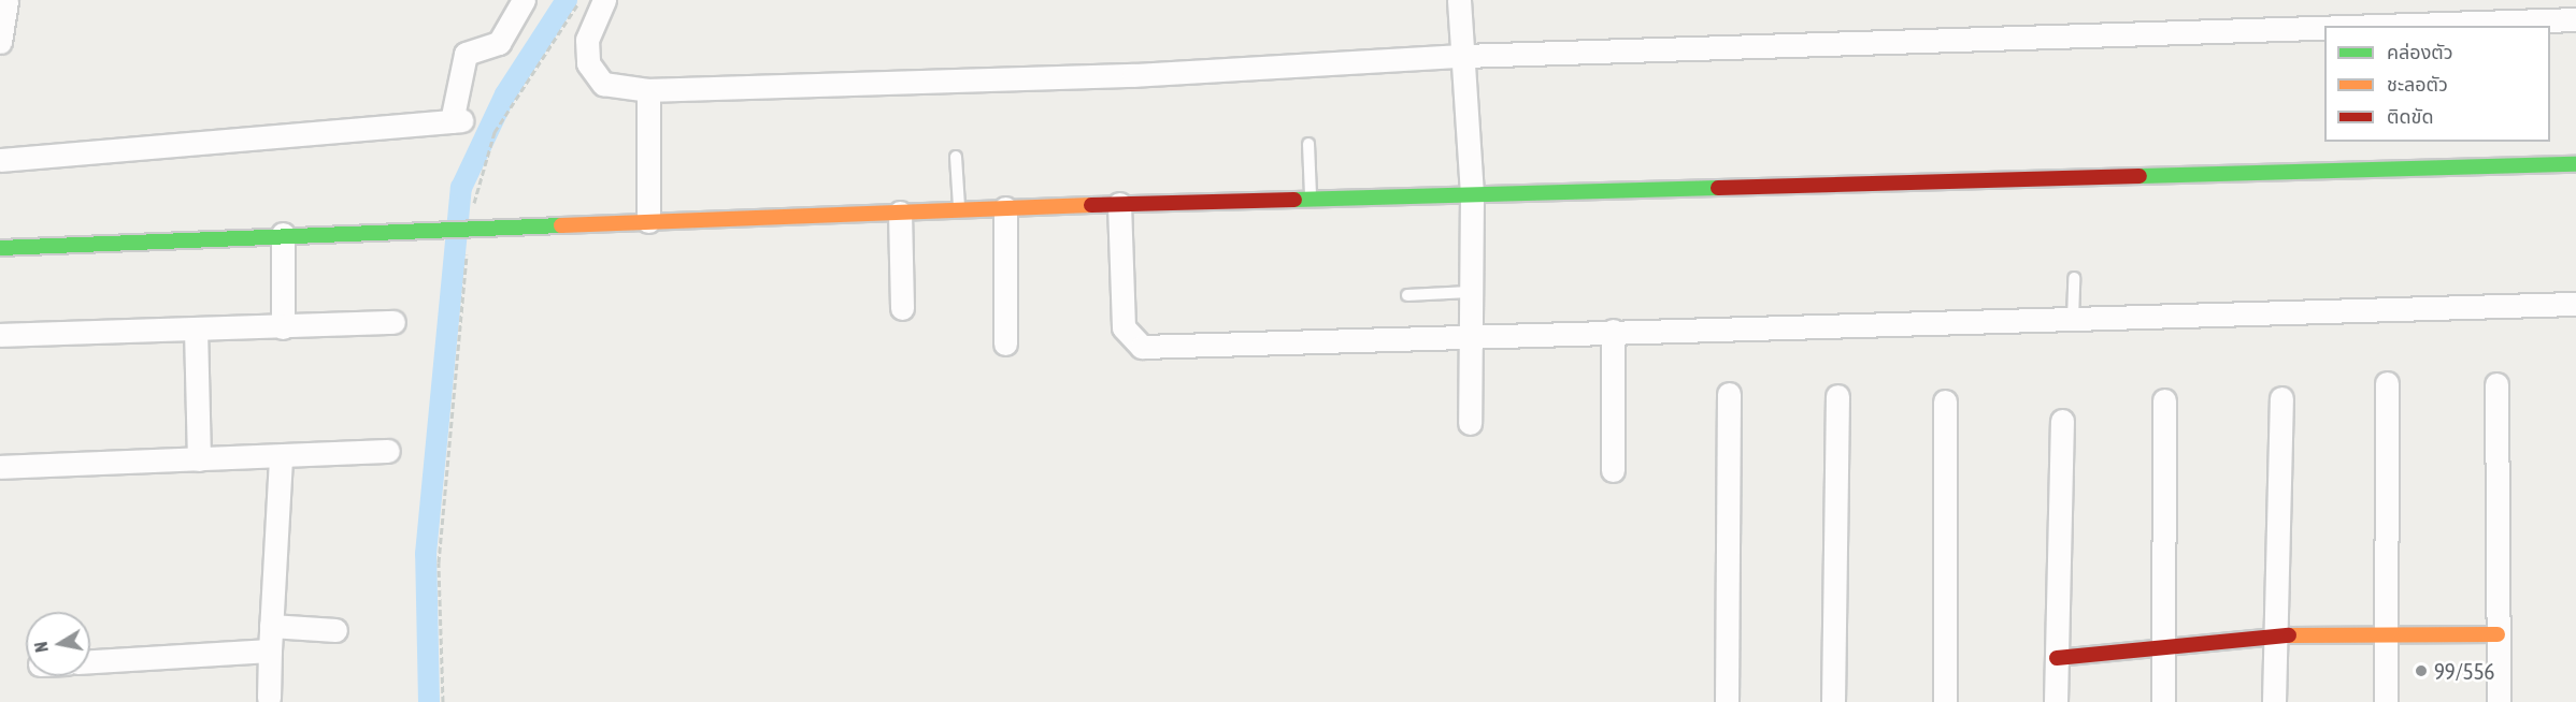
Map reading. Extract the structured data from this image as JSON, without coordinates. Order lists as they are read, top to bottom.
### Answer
{
  "places": ["99/556"],
  "legend": ["คล่องตัว", "ชะลอตัว", "ติดขัด"],
  "north": "left"
}
